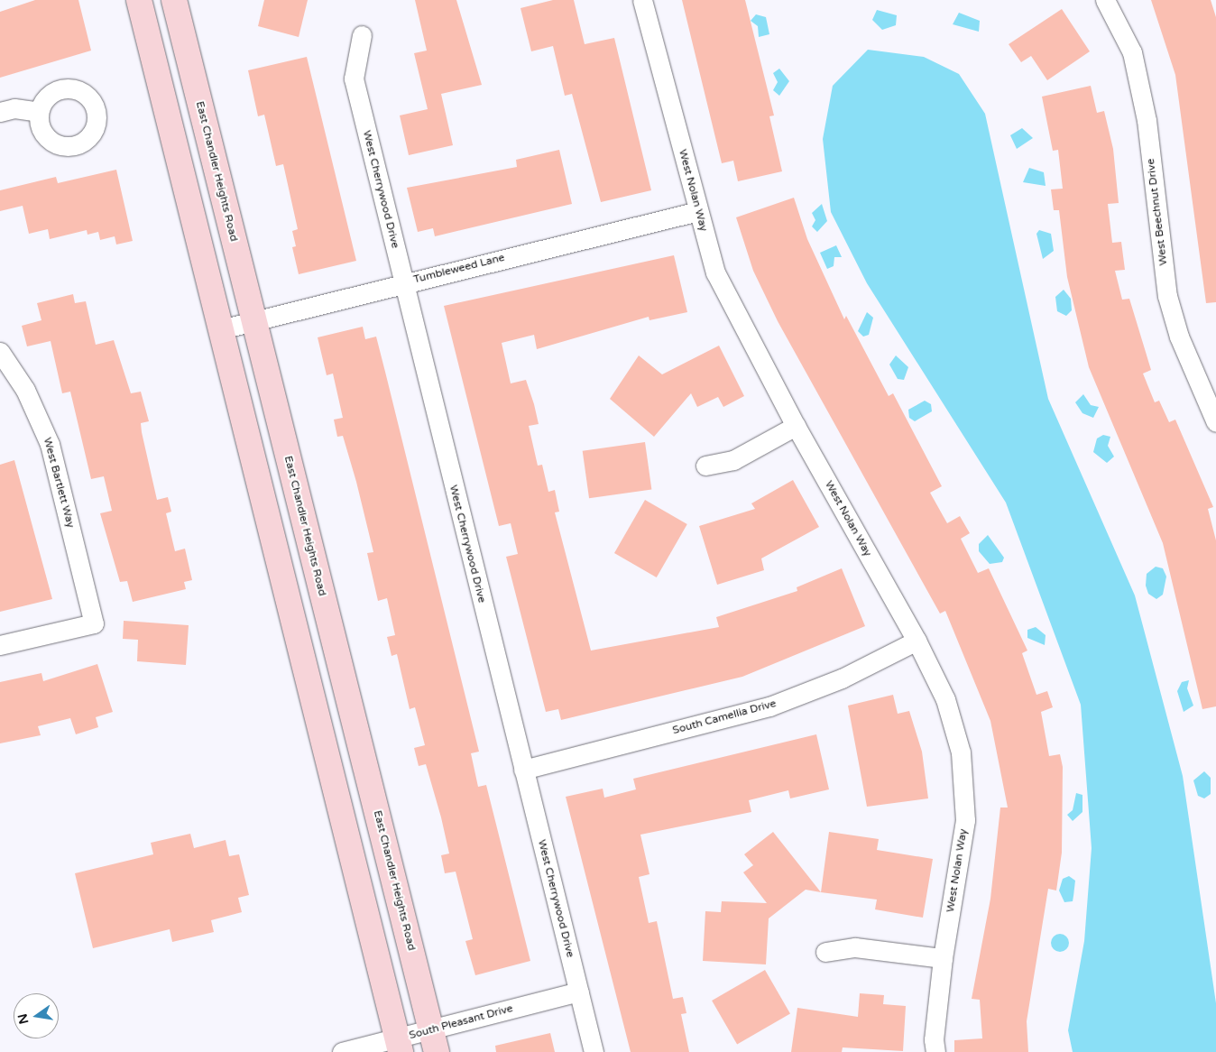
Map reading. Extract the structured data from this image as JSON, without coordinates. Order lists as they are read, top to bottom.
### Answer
{
  "streets": {
    "main road": ["East Chandler Heights Road"],
    "street": [
      "West Cherrywood Drive",
      "West Nolan Way",
      "West Beechnut Drive",
      "Tumbleweed Lane",
      "West Bartlett Way",
      "South Camellia Drive",
      "South Pleasant Drive"
    ]
  },
  "crossings": [
    ["East Chandler Heights Road", "Tumbleweed Lane"],
    ["East Chandler Heights Road", "South Pleasant Drive"],
    ["West Cherrywood Drive", "Tumbleweed Lane"],
    ["West Cherrywood Drive", "South Camellia Drive"],
    ["West Cherrywood Drive", "South Pleasant Drive"],
    ["West Nolan Way", "Tumbleweed Lane"],
    ["West Nolan Way", "South Camellia Drive"]
  ],
  "north": "left"
}
